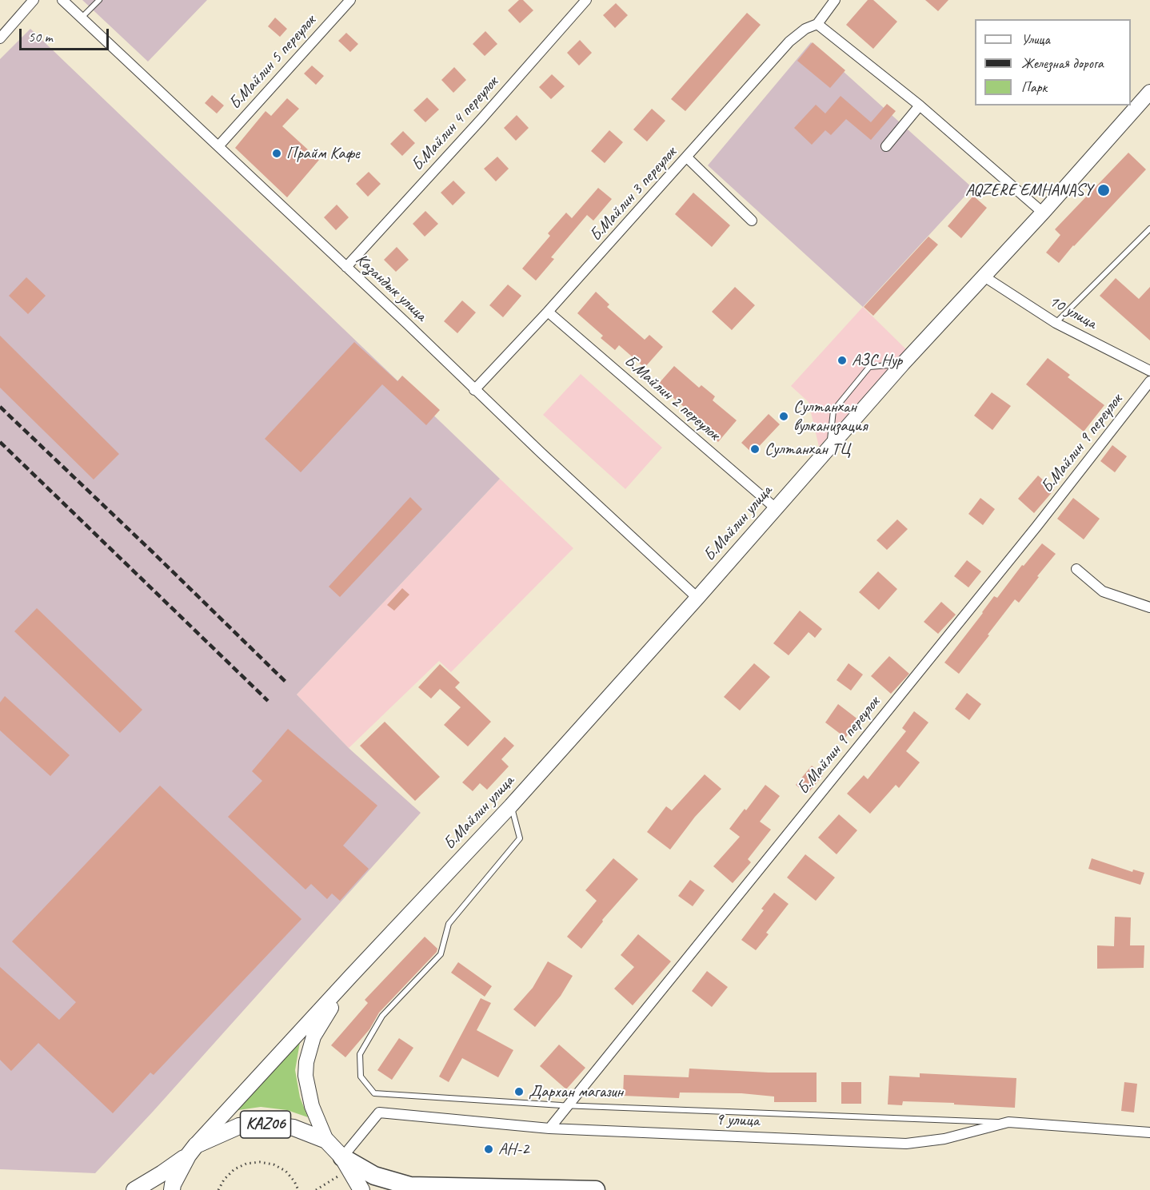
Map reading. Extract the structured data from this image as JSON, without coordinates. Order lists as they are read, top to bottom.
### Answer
{
  "streets": {
    "highway": ["KАZ06"],
    "street": [
      "Б.Майлин 5 переулок",
      "Б.Майлин 4 переулок",
      "Б.Майлин 3 переулок",
      "Казандык улица",
      "10 улица",
      "Б.Майлин 2 переулок",
      "Б.Майлин 9 переулок",
      "Б.Майлин улица",
      "9 улица"
    ]
  },
  "crossings": [
    ["Б.Майлин 5 переулок", "Казандык улица"],
    ["Б.Майлин 4 переулок", "Казандык улица"],
    ["Б.Майлин 3 переулок", "Казандык улица"],
    ["Б.Майлин 3 переулок", "Б.Майлин 2 переулок"],
    ["Казандык улица", "Б.Майлин улица"],
    ["10 улица", "Б.Майлин улица"],
    ["Б.Майлин 2 переулок", "Б.Майлин улица"],
    ["Б.Майлин 9 переулок", "9 улица"],
    ["9 улица", "KАZ06"]
  ],
  "places": [
    "Прайм Кафе",
    "AQZERE EMHANASY",
    "АЗС Нур",
    "Султанхан вулканизация",
    "Султанхан ТЦ",
    "Дархан магазин",
    "АН-2"
  ],
  "legend": ["Улица", "Железная дорога", "Парк"],
  "scale_bar": "50 m"
}
